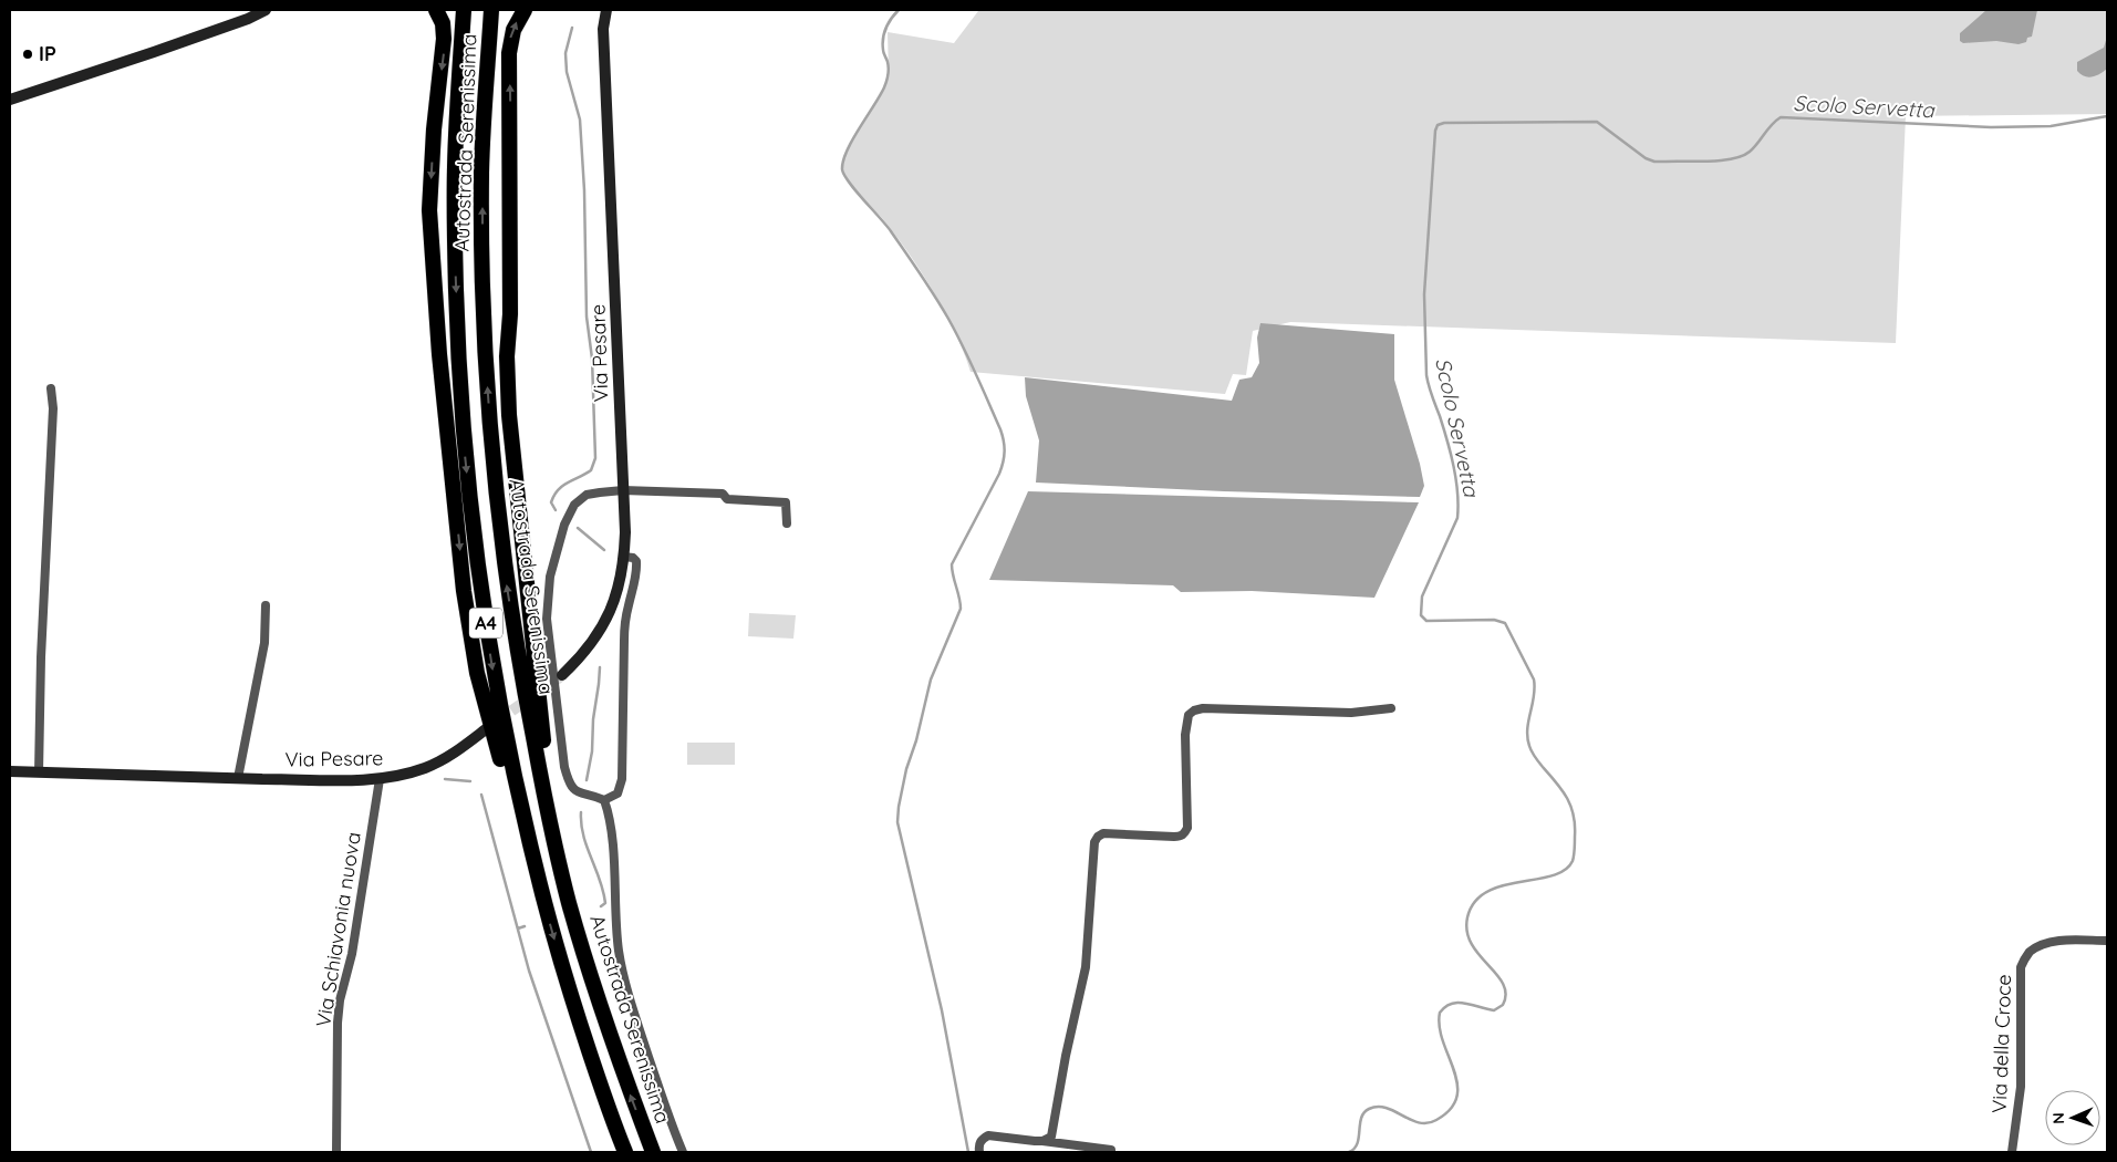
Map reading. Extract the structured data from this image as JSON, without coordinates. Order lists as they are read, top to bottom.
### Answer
{
  "streets": {
    "highway": ["Autostrada Serenissima", "A4"],
    "street": ["Via Pesare", "Via Schiavonia nuova", "Via della Croce"]
  },
  "crossings": [
    ["Via Pesare", "Via Schiavonia nuova"]
  ],
  "water": ["Scolo Servetta"],
  "places": ["IP"],
  "north": "left"
}
